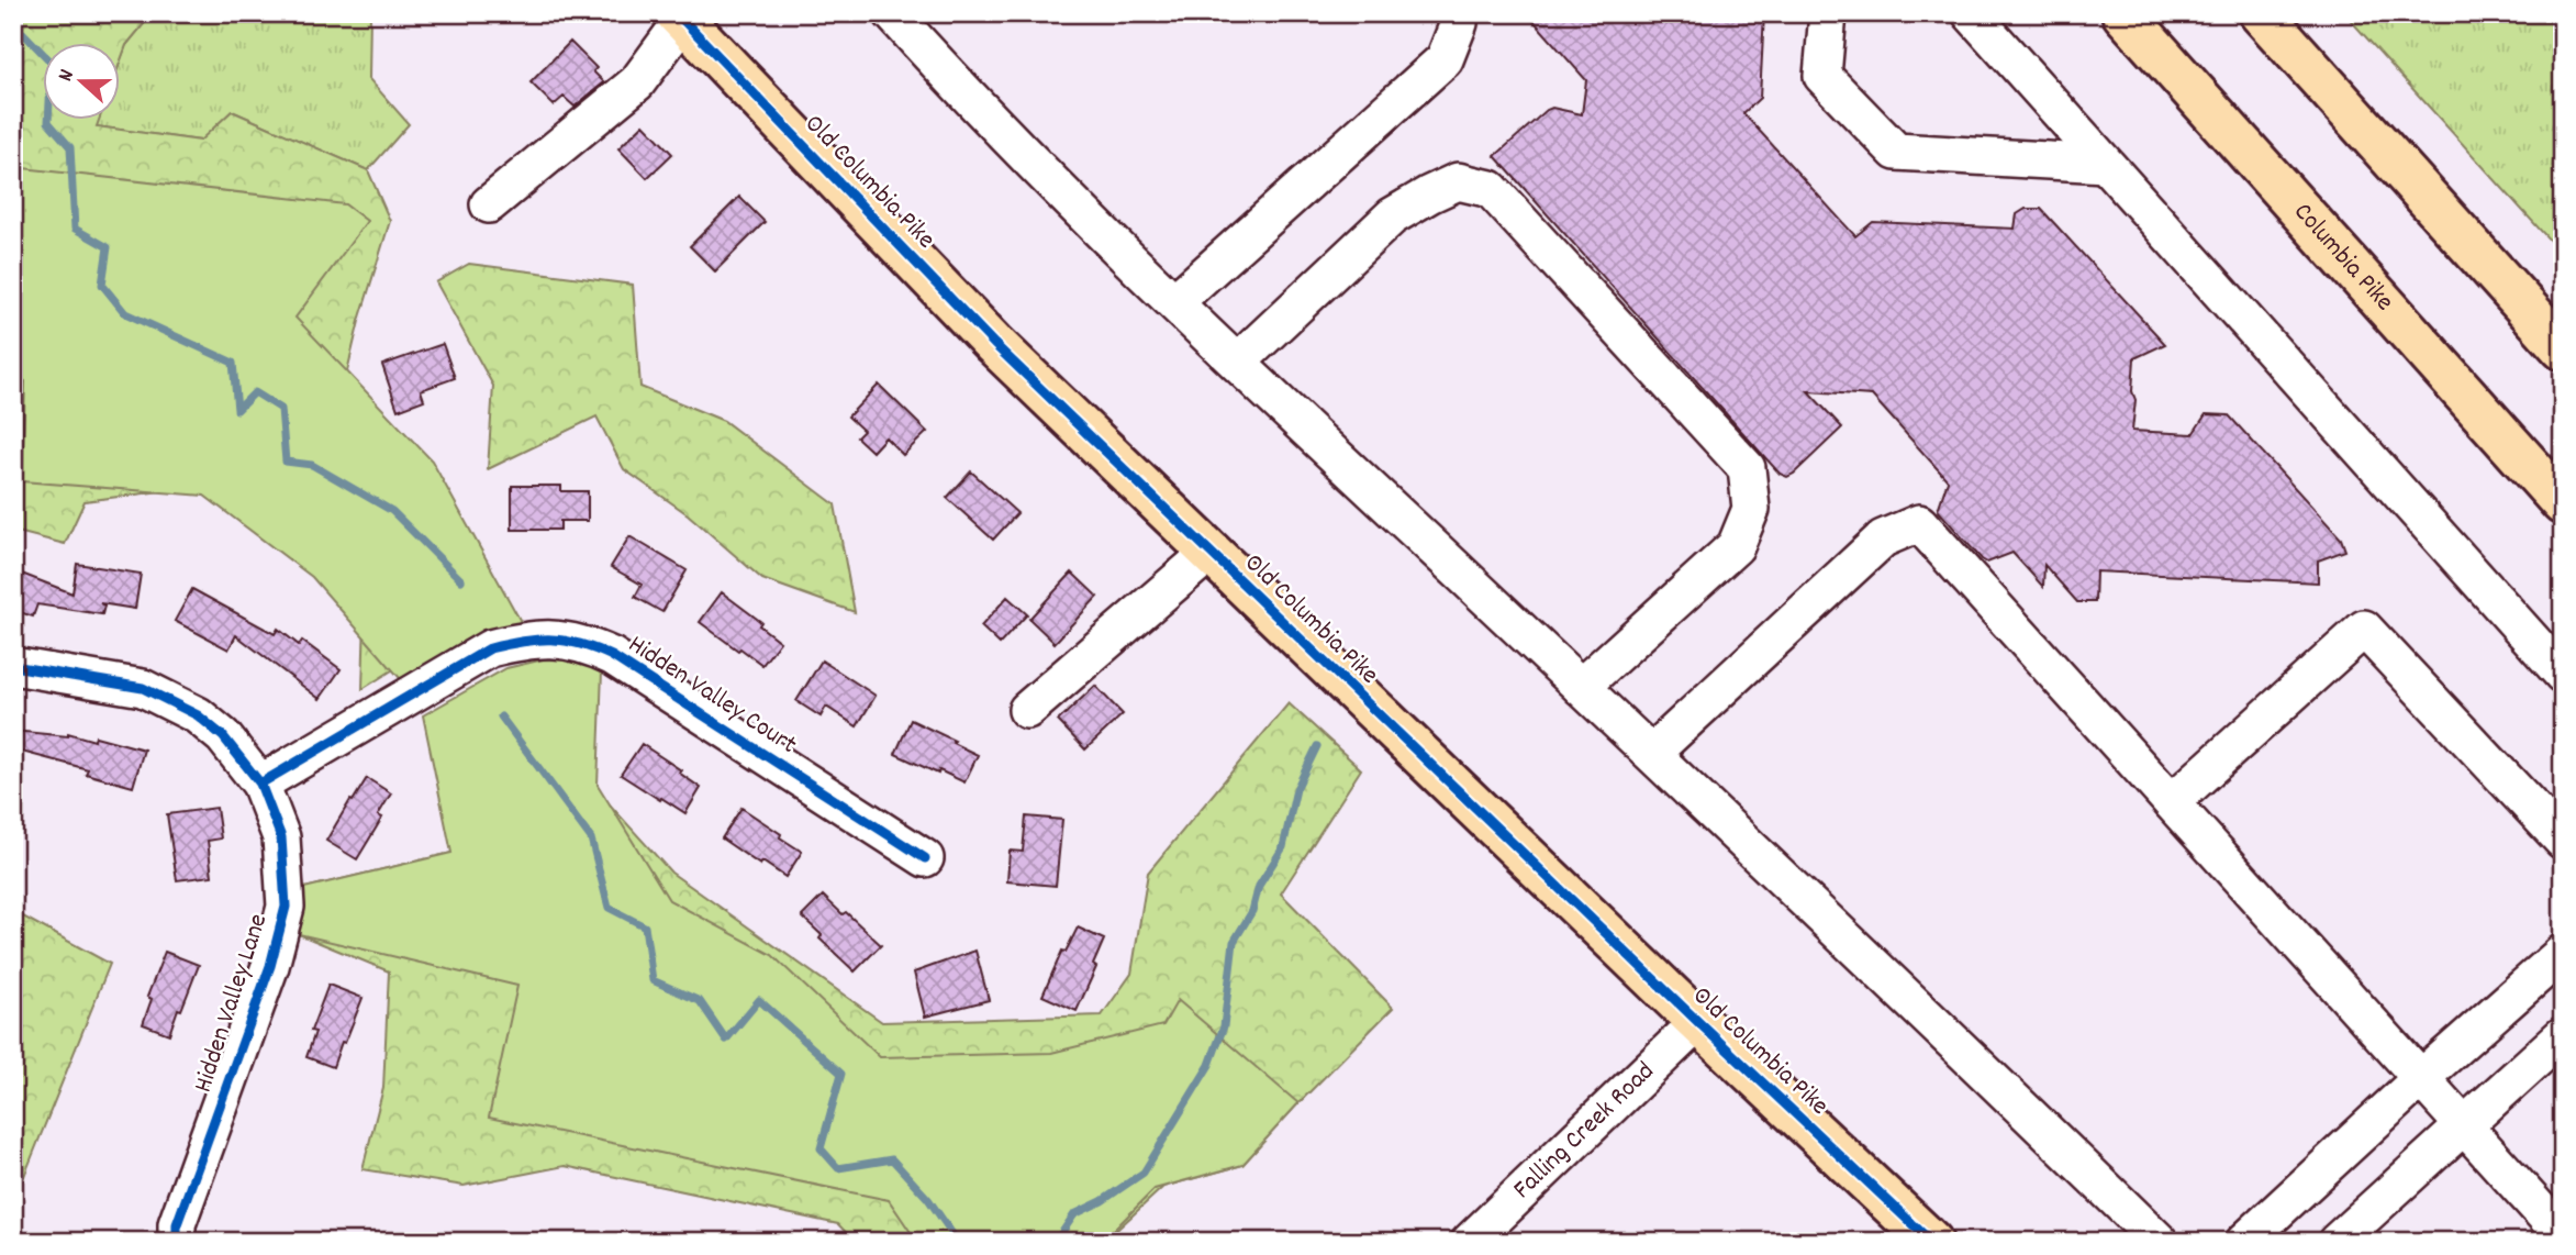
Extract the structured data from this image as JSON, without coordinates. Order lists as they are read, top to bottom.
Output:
{
  "streets": {
    "main road": ["Old Columbia Pike", "Columbia Pike"],
    "street": ["Hidden Valley Court", "Hidden Valley Lane", "Falling Creek Road"]
  },
  "crossings": [
    ["Old Columbia Pike", "Falling Creek Road"],
    ["Hidden Valley Court", "Hidden Valley Lane"]
  ],
  "north": "left"
}
